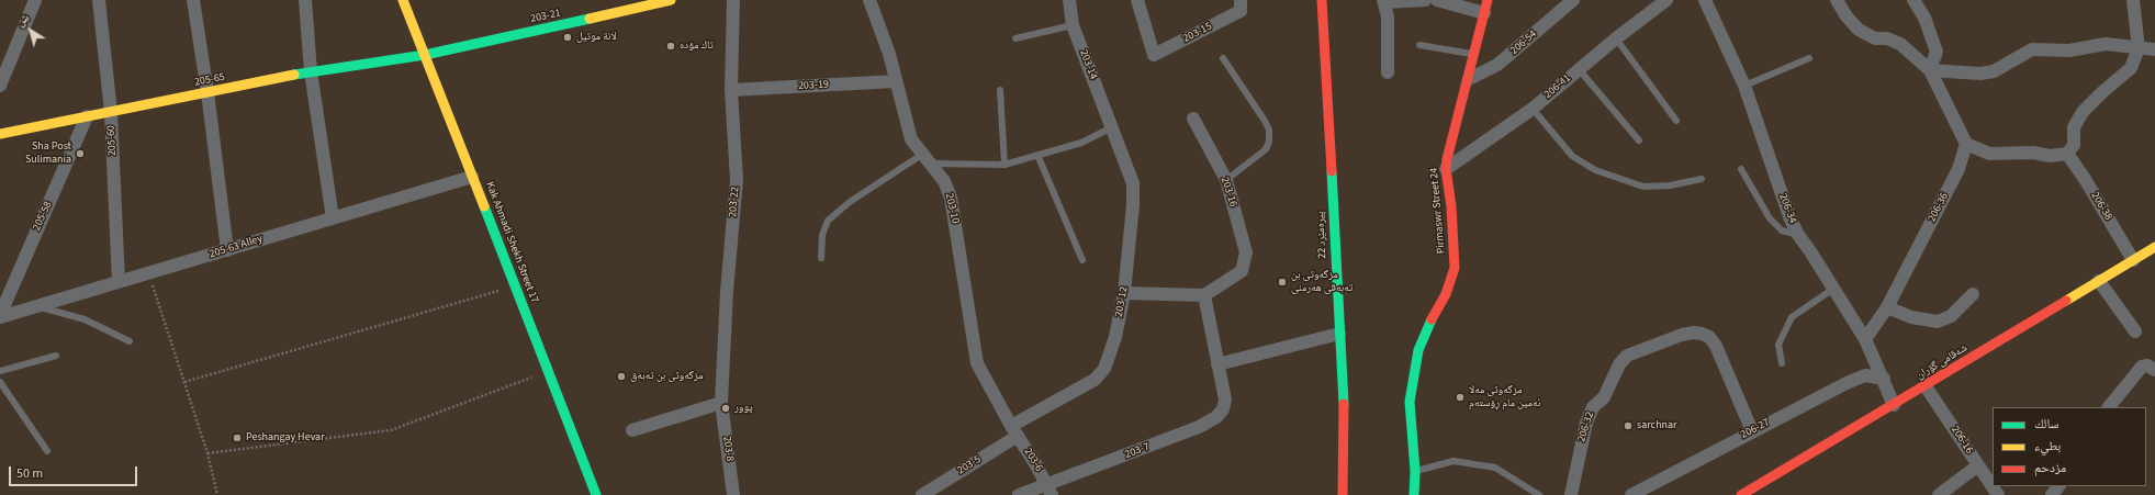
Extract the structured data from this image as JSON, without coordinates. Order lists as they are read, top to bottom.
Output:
{
  "streets": {
    "main road": [
      "203-21",
      "205-65",
      "Pirmaswr Street 24",
      "22 پیرەمێرد",
      "Kak Ahmadi Shekh Street 17",
      "شەقامی گۆران"
    ],
    "street": [
      "203-15",
      "206-54",
      "203-14",
      "203-19",
      "206-41",
      "205-60",
      "203-16",
      "203-22",
      "206-38",
      "206-36",
      "203-10",
      "206-34",
      "205-58",
      "205-63 Alley",
      "203-12",
      "206-32",
      "206-27",
      "206-16",
      "203-8",
      "203-7",
      "203-6",
      "203-5"
    ]
  },
  "crossings": [
    ["203-21", "205-65"],
    ["203-21", "Kak Ahmadi Shekh Street 17"],
    ["206-54", "Pirmaswr Street 24"],
    ["203-14", "203-12"],
    ["205-65", "205-60"],
    ["205-65", "205-58"],
    ["205-65", "Kak Ahmadi Shekh Street 17"],
    ["203-19", "203-22"],
    ["203-19", "203-10"],
    ["206-41", "Pirmaswr Street 24"],
    ["205-60", "205-63 Alley"],
    ["203-22", "203-8"],
    ["206-38", "شەقامی گۆران"],
    ["206-36", "206-34"],
    ["203-10", "203-12"],
    ["203-10", "203-6"],
    ["203-10", "203-5"],
    ["206-34", "شەقامی گۆران"],
    ["206-34", "206-27"],
    ["205-58", "205-63 Alley"],
    ["Kak Ahmadi Shekh Street 17", "205-63 Alley"],
    ["203-12", "203-6"],
    ["203-12", "203-5"],
    ["شەقامی گۆران", "206-16"],
    ["206-32", "206-27"],
    ["203-7", "203-6"],
    ["203-6", "203-5"]
  ],
  "places": [
    "لانة موتيل",
    "تاك مۆدە",
    "Sha Post Sulimania",
    "مزگەوتی بن تەبەقی هەرمنی",
    "مزگەوتی بن تەبەق",
    "مزگەوتی مەلا ئەمین مام ڕۆستەم",
    "پوور",
    "sarchnar",
    "Peshangay Hevar"
  ],
  "legend": ["سالك", "بطيء", "مزدحم"],
  "scale_bar": "50 m",
  "north": "top left"
}
